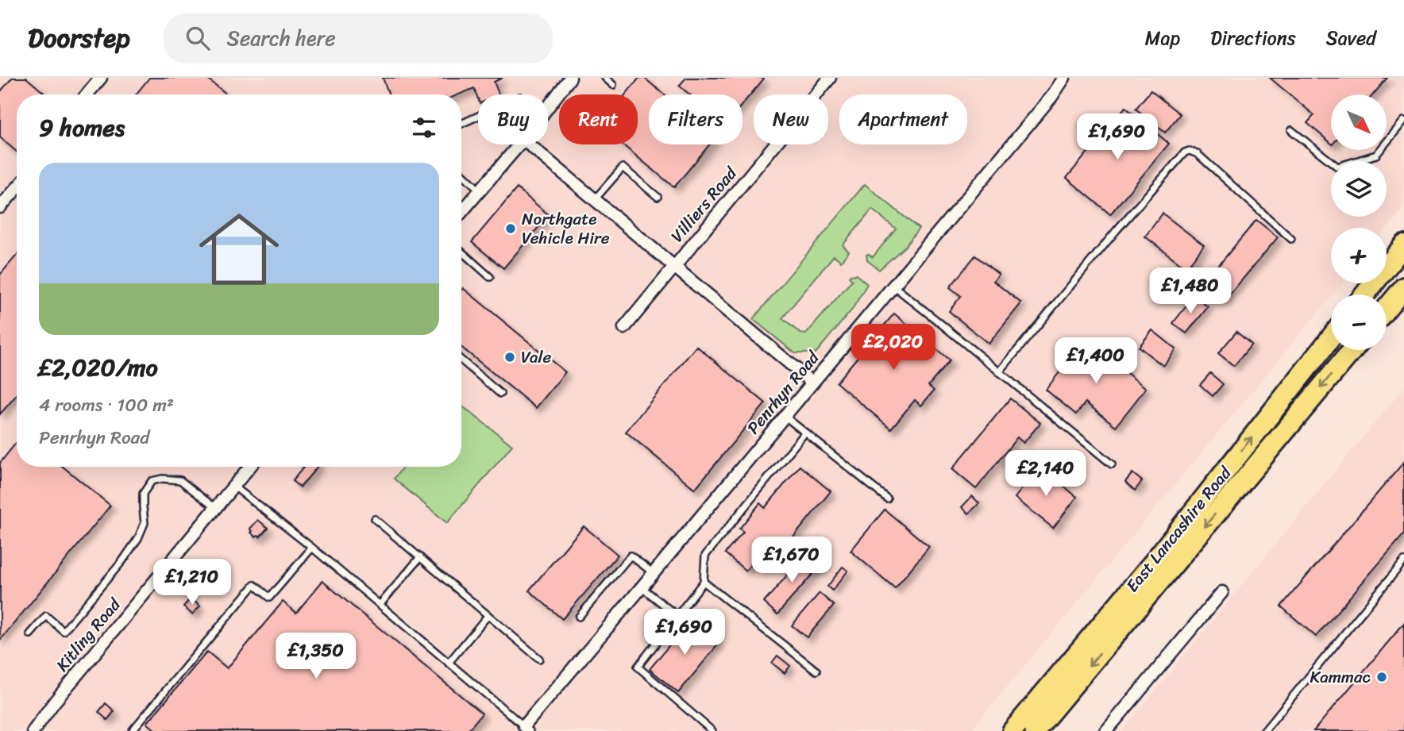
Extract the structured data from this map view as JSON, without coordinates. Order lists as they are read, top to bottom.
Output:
{
  "streets": {
    "highway": ["East Lancashire Road"],
    "street": ["Villiers Road", "Penrhyn Road", "Kitling Road"]
  },
  "places": ["Northgate Vehicle Hire", "Vale", "Kammac"],
  "north": "bottom right",
  "page": {
    "header": "Doorstep",
    "search": "Search here",
    "nav": ["Map", "Directions", "Saved"],
    "map_buttons": ["+", "−"],
    "chip": [
      "Buy",
      "Rent",
      "Filters",
      "New",
      "Apartment"
    ],
    "heading": "9 homes",
    "price": [
      "£1,690",
      "£1,480",
      "£2,020",
      "£1,400",
      "£2,140",
      "£1,670",
      "£1,210",
      "£1,690",
      "£1,350"
    ],
    "list": [
      {
        "name": "£2,020/mo",
        "note": "4 rooms · 100 m² · Penrhyn Road"
      }
    ]
  }
}
